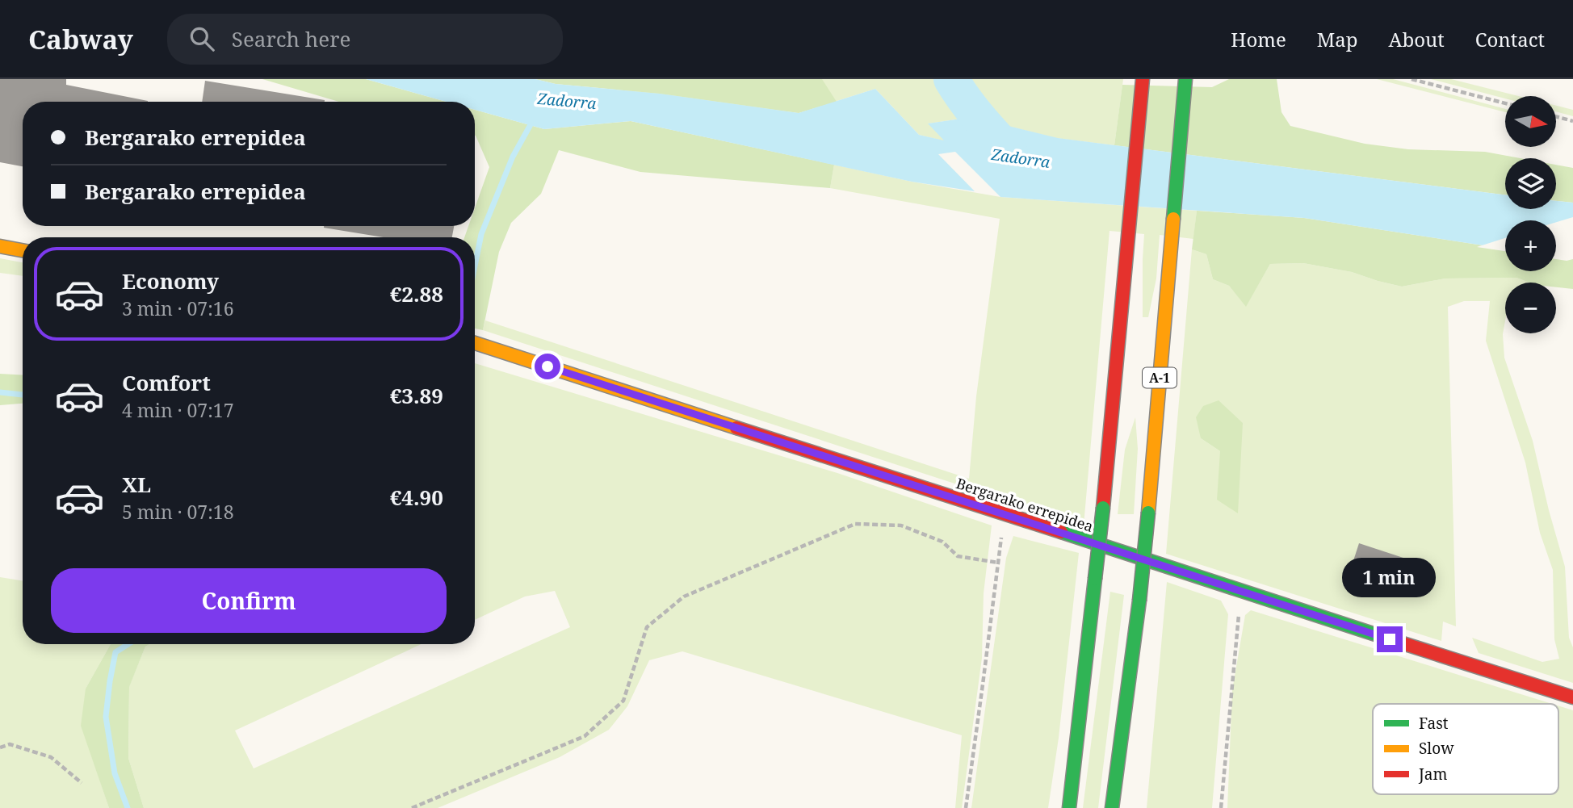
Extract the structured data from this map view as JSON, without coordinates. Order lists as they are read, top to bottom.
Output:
{
  "streets": {
    "main road": ["A-1", "Bergarako errepidea"]
  },
  "water": ["Zadorra"],
  "legend": ["Fast", "Slow", "Jam"],
  "north": "right",
  "page": {
    "header": "Cabway",
    "search": "Search here",
    "nav": [
      "Home",
      "Map",
      "About",
      "Contact"
    ],
    "map_buttons": ["+", "−"],
    "banner": ["Bergarako errepidea", "Bergarako errepidea"],
    "list": [
      {
        "name": "Economy",
        "note": "3 min · 07:16",
        "value": "€2.88"
      },
      {
        "name": "Comfort",
        "note": "4 min · 07:17",
        "value": "€3.89"
      },
      {
        "name": "XL",
        "note": "5 min · 07:18",
        "value": "€4.90"
      }
    ],
    "buttons": "Confirm",
    "bubble": "1 min"
  }
}
